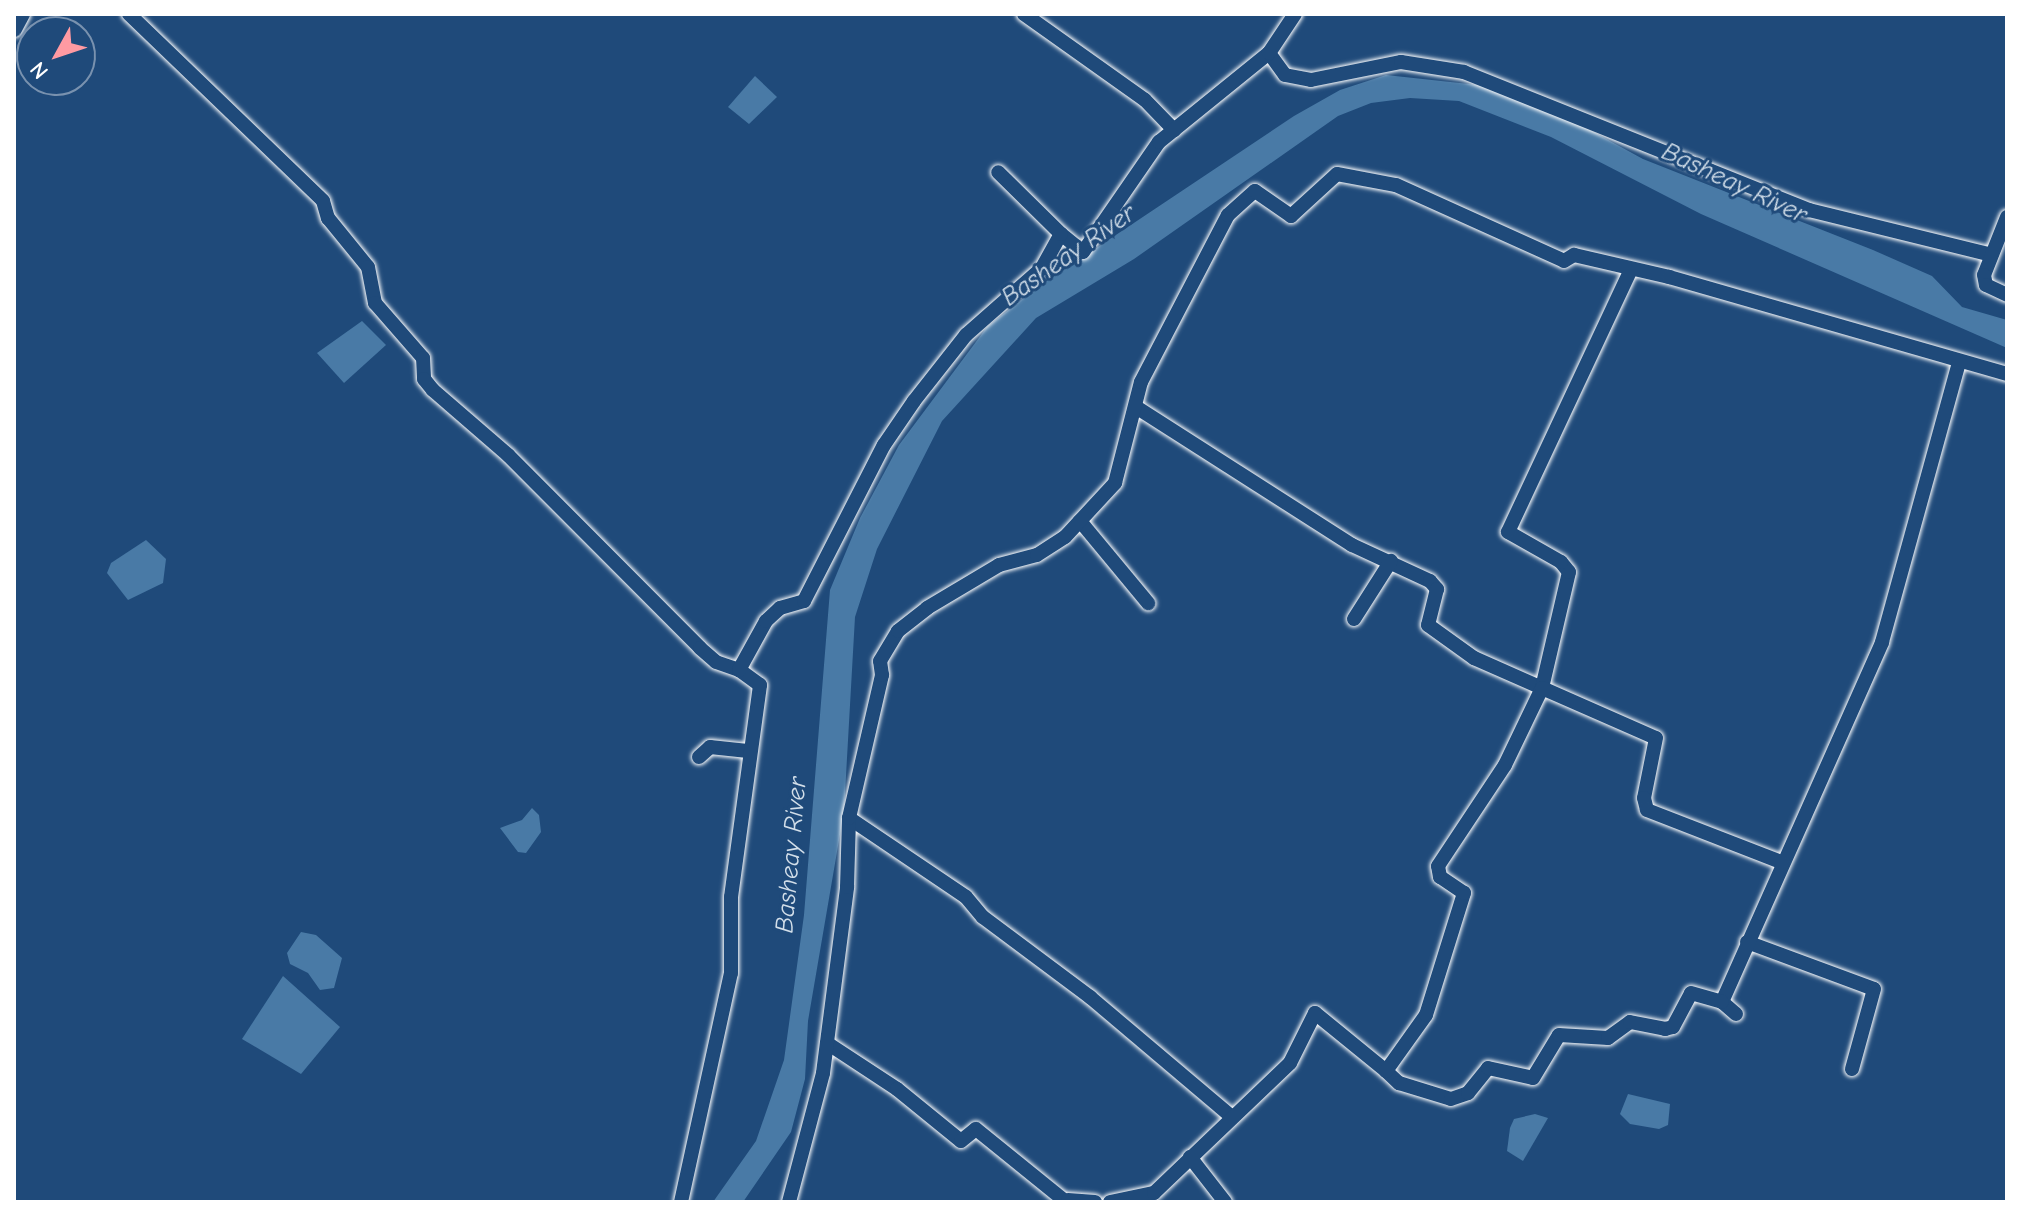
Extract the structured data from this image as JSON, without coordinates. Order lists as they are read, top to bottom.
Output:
{
  "water": ["Basheay River"],
  "north": "bottom left"
}
